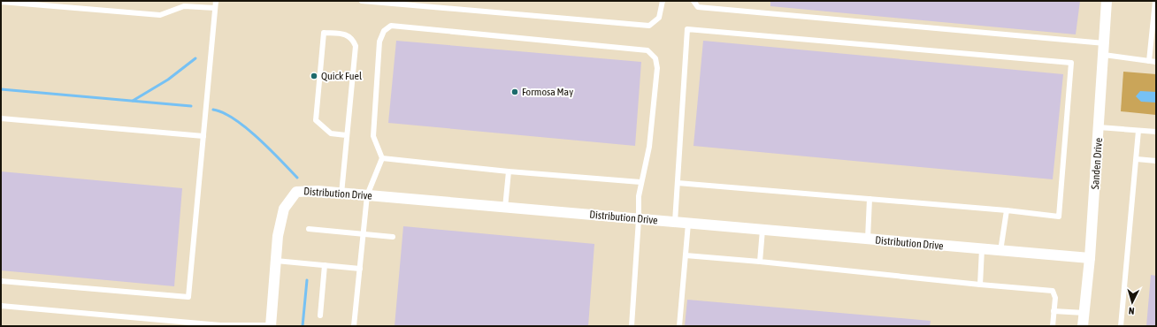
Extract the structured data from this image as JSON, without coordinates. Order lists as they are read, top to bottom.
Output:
{
  "streets": {
    "street": ["Sanden Drive", "Distribution Drive"]
  },
  "crossings": [
    ["Sanden Drive", "Distribution Drive"]
  ],
  "places": ["Quick Fuel", "Formosa May"],
  "north": "bottom"
}
